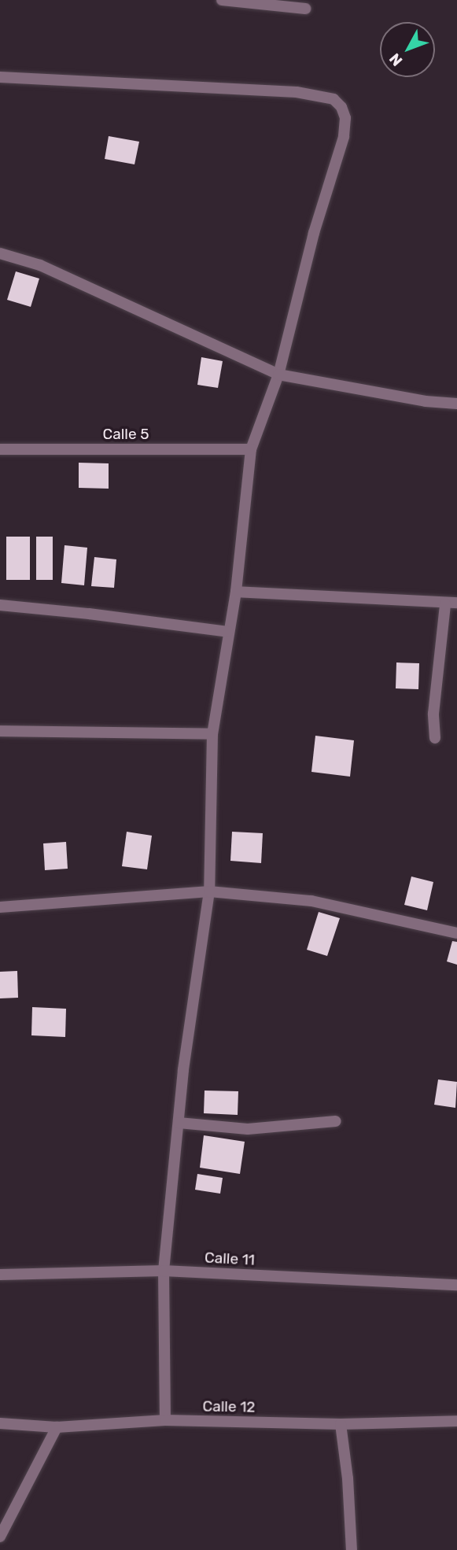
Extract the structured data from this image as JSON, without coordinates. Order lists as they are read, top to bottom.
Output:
{
  "streets": {
    "street": ["Calle 5", "Calle 11", "Calle 12"]
  },
  "north": "bottom left"
}
